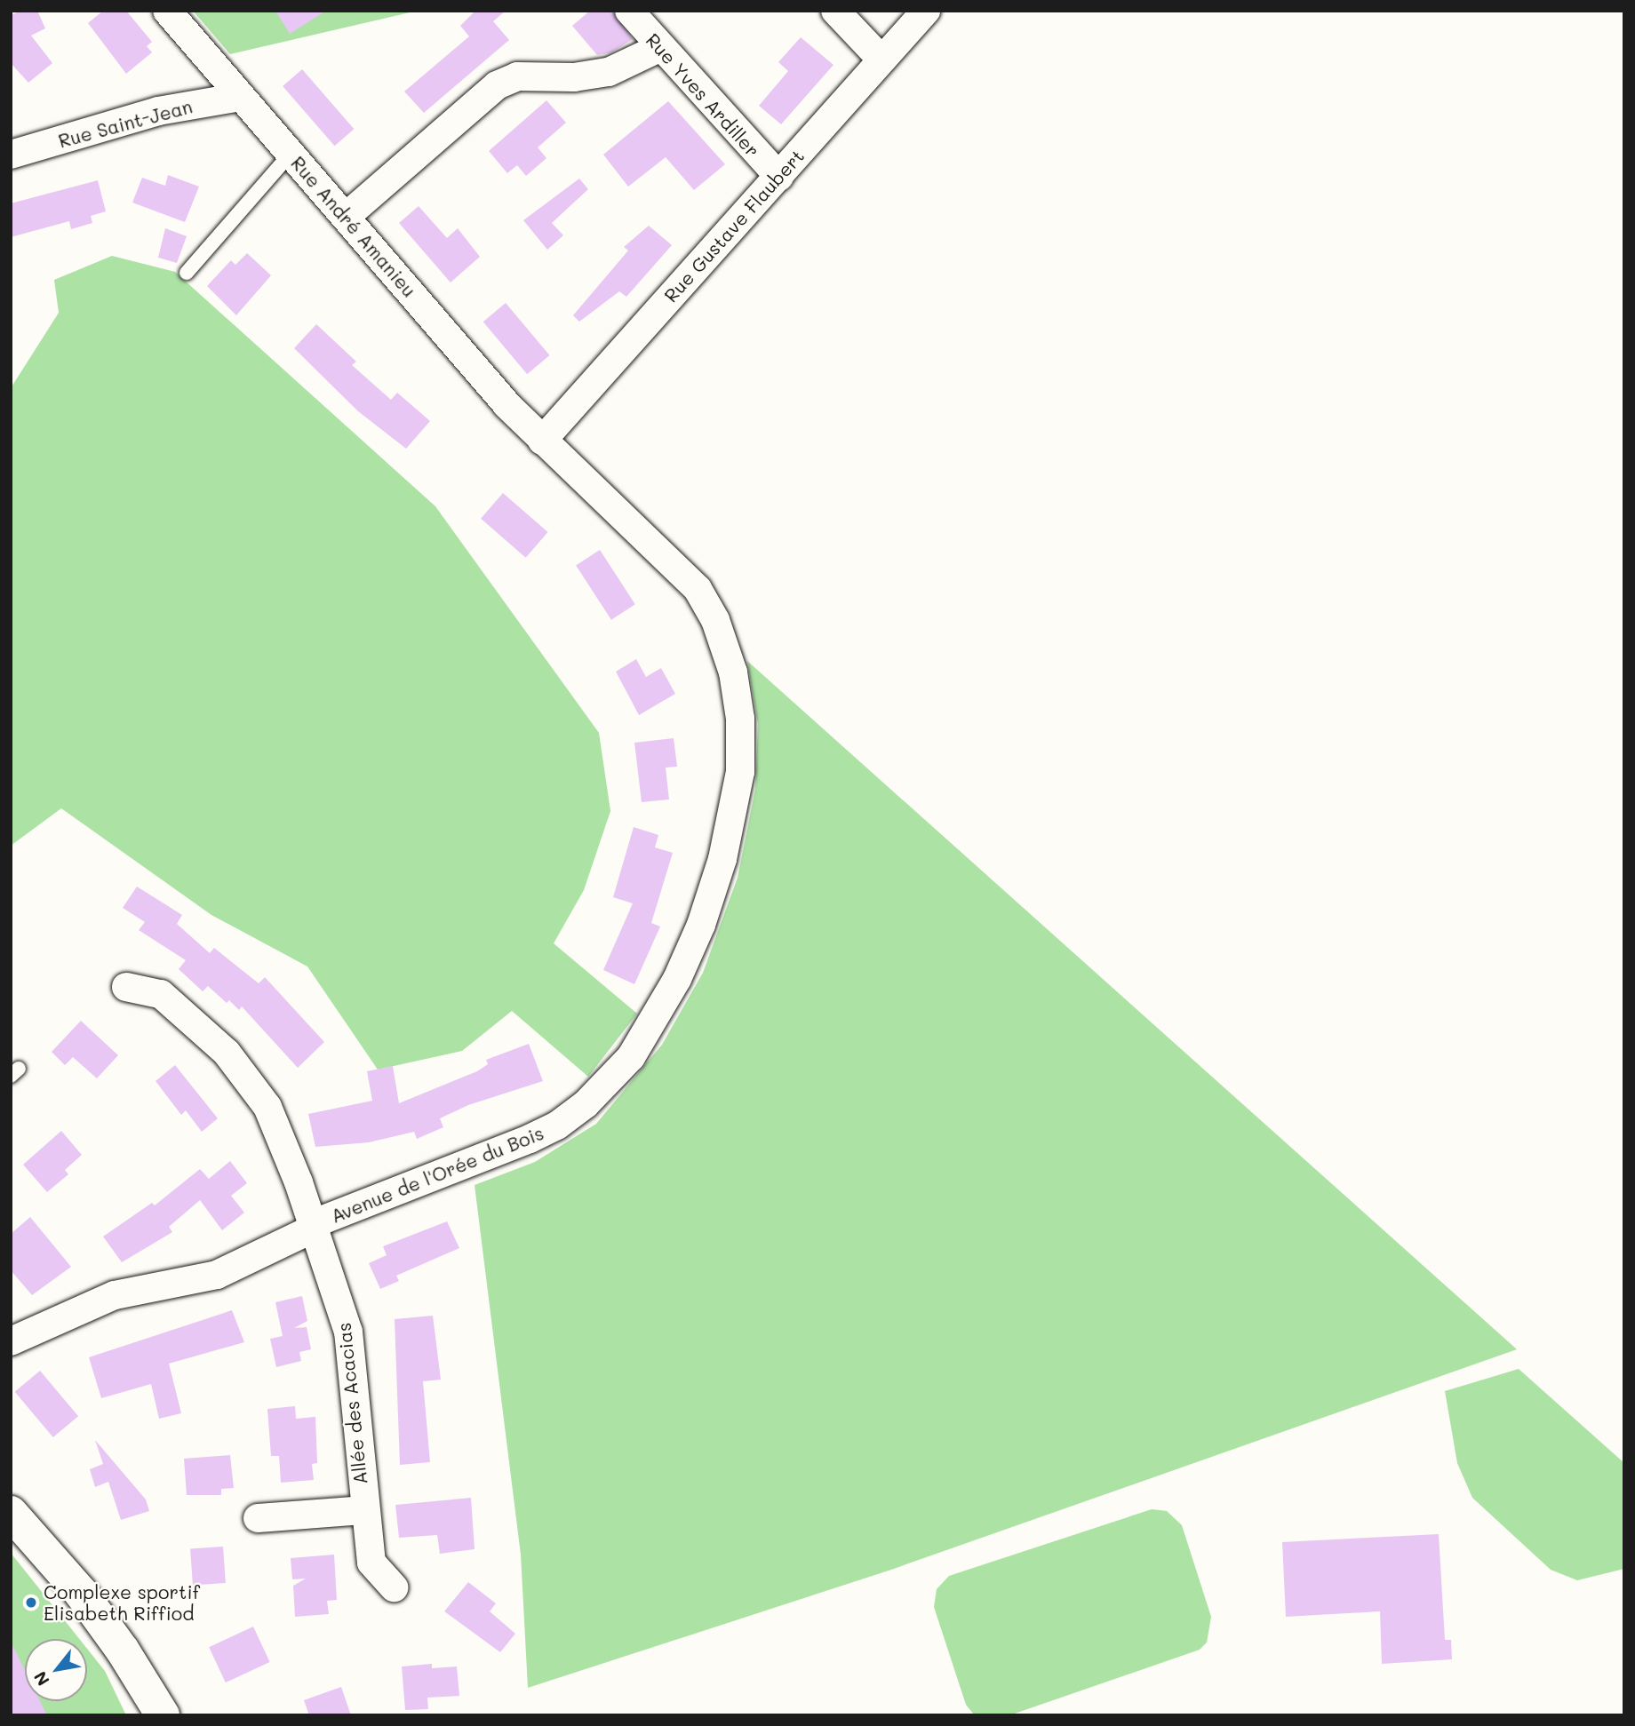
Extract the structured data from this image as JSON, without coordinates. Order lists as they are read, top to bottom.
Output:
{
  "streets": {
    "street": [
      "Rue Yves Ardiller",
      "Rue Saint-Jean",
      "Rue Gustave Flaubert",
      "Rue André Amanieu",
      "Avenue de l'Orée du Bois",
      "Allée des Acacias"
    ]
  },
  "crossings": [
    ["Rue Yves Ardiller", "Rue Gustave Flaubert"],
    ["Rue Saint-Jean", "Rue André Amanieu"],
    ["Rue Gustave Flaubert", "Rue André Amanieu"],
    ["Rue Gustave Flaubert", "Avenue de l'Orée du Bois"],
    ["Rue André Amanieu", "Avenue de l'Orée du Bois"],
    ["Avenue de l'Orée du Bois", "Allée des Acacias"]
  ],
  "places": ["Complexe sportif Elisabeth Riffiod"],
  "north": "bottom left"
}
